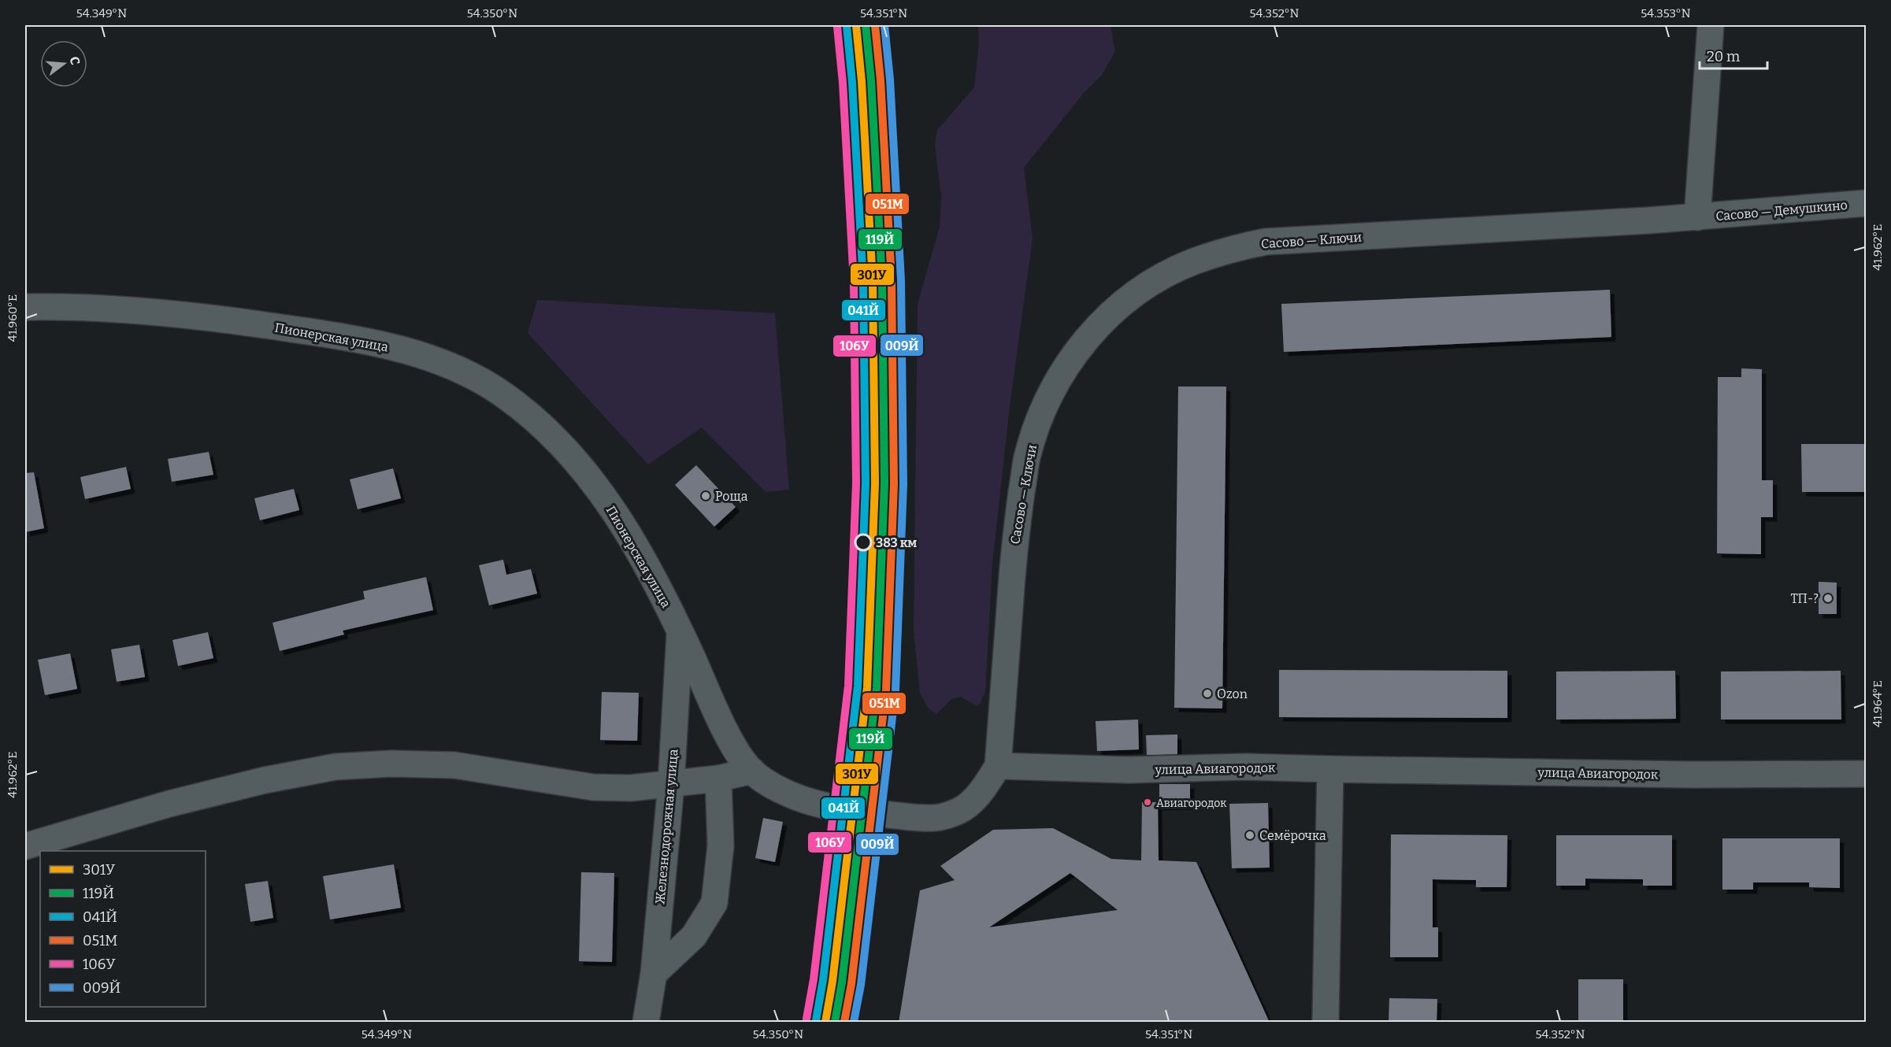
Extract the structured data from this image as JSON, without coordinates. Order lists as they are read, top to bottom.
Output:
{
  "streets": {
    "street": [
      "Сасово — Демушкино",
      "Сасово — Ключи",
      "Пионерская улица",
      "улица Авиагородок",
      "Железнодорожная улица"
    ]
  },
  "crossings": [
    ["Сасово — Демушкино", "Сасово — Ключи"],
    ["Сасово — Ключи", "Пионерская улица"],
    ["Сасово — Ключи", "улица Авиагородок"],
    ["Пионерская улица", "улица Авиагородок"],
    ["Пионерская улица", "Железнодорожная улица"]
  ],
  "places": [
    "Роща",
    "383 км",
    "ТП-?",
    "Ozon",
    "Авиагородок",
    "Семёрочка"
  ],
  "lines": [
    "transit line 301У",
    "transit line 119Й",
    "transit line 051М",
    "transit line 009Й",
    "transit line 041Й",
    "transit line 106У"
  ],
  "legend": [
    "301У",
    "119Й",
    "041Й",
    "051М",
    "106У",
    "009Й"
  ],
  "scale_bar": "20 m",
  "north": "right",
  "coordinates": [
    "54.349°N",
    "54.350°N",
    "54.351°N",
    "54.352°N",
    "54.353°N",
    "41.962°E",
    "41.960°E",
    "41.964°E"
  ]
}
